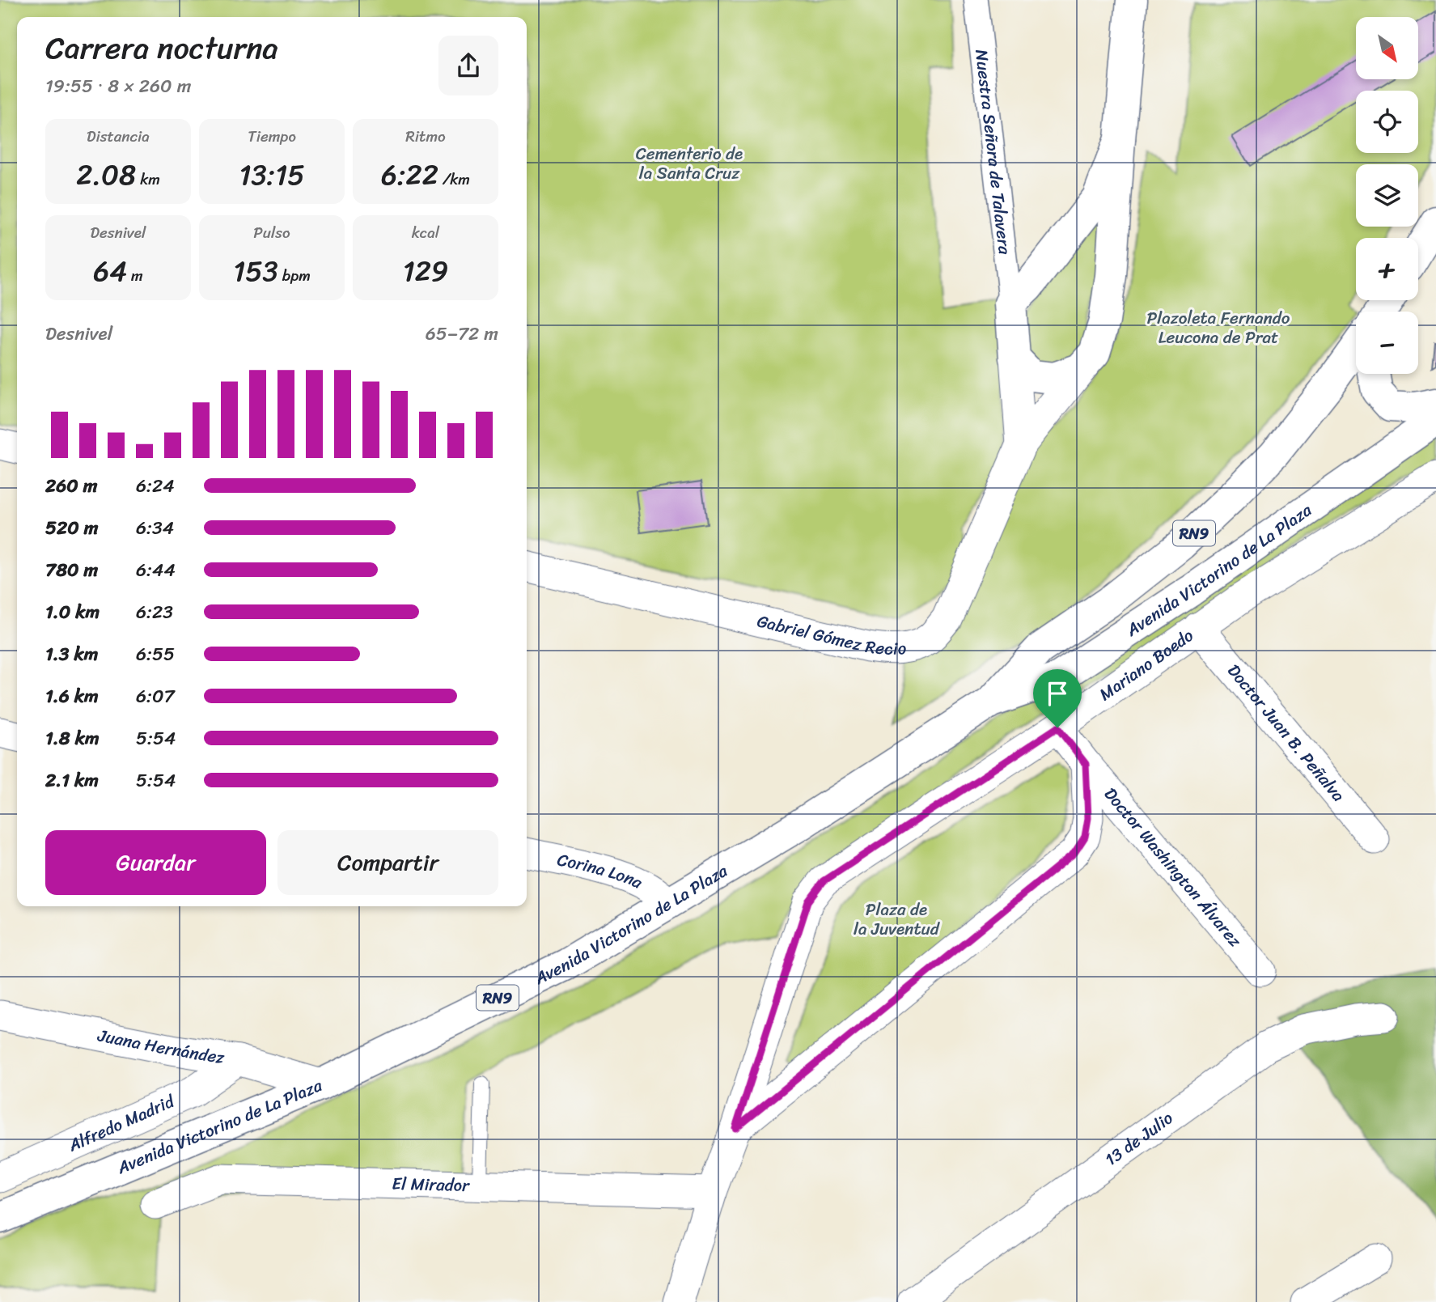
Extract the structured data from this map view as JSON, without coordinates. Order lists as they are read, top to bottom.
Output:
{
  "streets": {
    "main road": ["Nuestra Señora de Talavera", "RN9", "Avenida Victorino de La Plaza"],
    "street": [
      "Gabriel Gómez Recio",
      "Mariano Boedo",
      "Doctor Juan B. Peñalva",
      "Doctor Washington Álvarez",
      "Corina Lona",
      "Juana Hernández",
      "Alfredo Madrid",
      "13 de Julio",
      "El Mirador"
    ]
  },
  "crossings": [
    ["Nuestra Señora de Talavera", "Gabriel Gómez Recio"],
    ["Avenida Victorino de La Plaza", "Corina Lona"],
    ["Avenida Victorino de La Plaza", "Juana Hernández"],
    ["Mariano Boedo", "Doctor Juan B. Peñalva"],
    ["Juana Hernández", "Alfredo Madrid"]
  ],
  "parks": ["Cementerio de la Santa Cruz", "Plazoleta Fernando Leucona de Prat", "Plaza de la Juventud"],
  "north": "bottom right",
  "page": {
    "map_buttons": ["+", "−"],
    "heading": ["Carrera nocturna", "19:55 · 8 × 260 m"],
    "stats": [
      ["Distancia", "2.08 km"],
      ["Tiempo", "13:15"],
      ["Ritmo", "6:22 /km"],
      ["Desnivel", "64 m"],
      ["Pulso", "153 bpm"],
      ["kcal", "129"]
    ],
    "chart": ["Desnivel", "65–72 m"],
    "list": [
      {
        "name": "260 m",
        "note": "6:24"
      },
      {
        "name": "520 m",
        "note": "6:34"
      },
      {
        "name": "780 m",
        "note": "6:44"
      },
      {
        "name": "1.0 km",
        "note": "6:23"
      },
      {
        "name": "1.3 km",
        "note": "6:55"
      },
      {
        "name": "1.6 km",
        "note": "6:07"
      },
      {
        "name": "1.8 km",
        "note": "5:54"
      },
      {
        "name": "2.1 km",
        "note": "5:54"
      }
    ],
    "buttons": ["Guardar", "Compartir"]
  }
}
